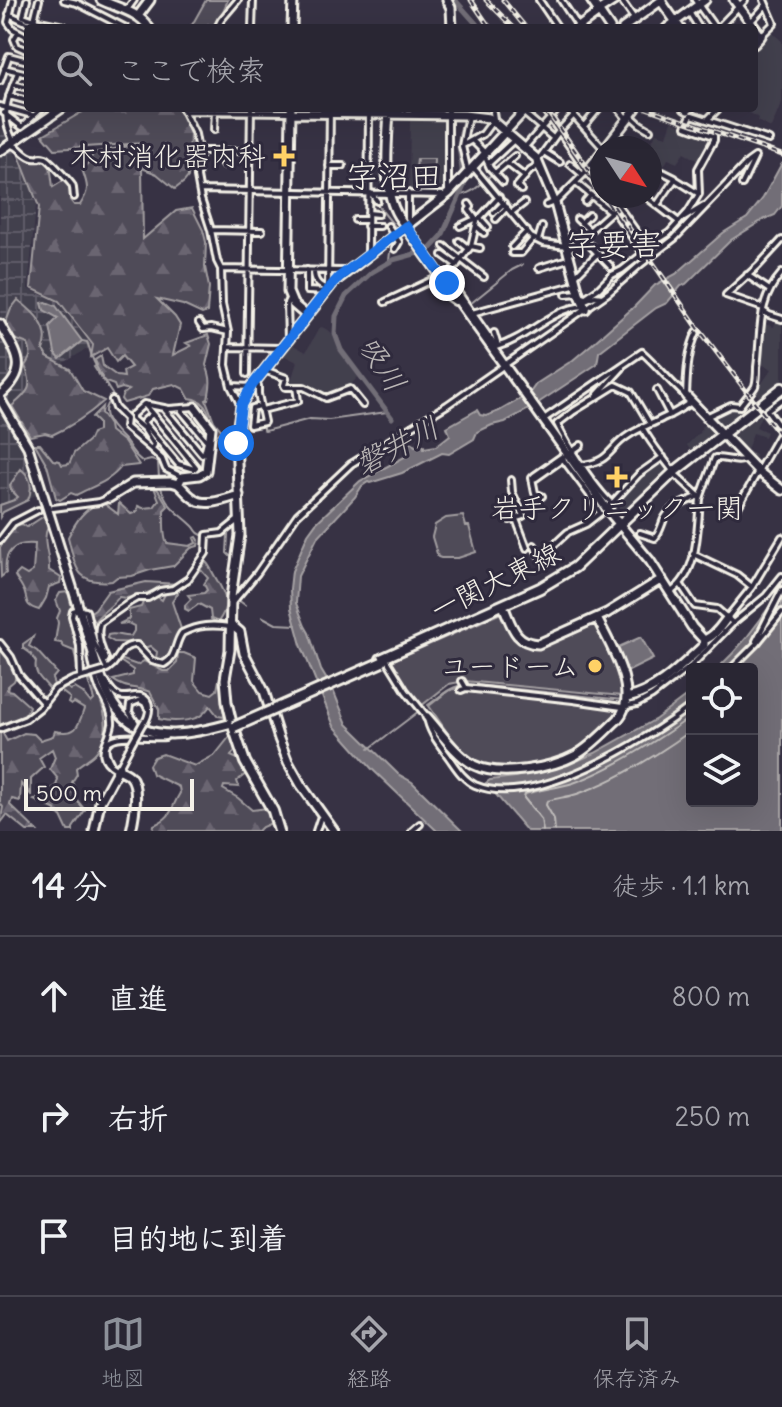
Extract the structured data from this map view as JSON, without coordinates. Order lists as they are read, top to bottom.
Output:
{
  "streets": {
    "main road": ["一関大東線"]
  },
  "districts": ["字沼田", "字要害"],
  "water": ["吸川", "磐井川"],
  "places": {
    "health": ["木村消化器内科", "岩手クリニック一関"],
    "other": ["ユードーム"]
  },
  "scale_bar": "500 m",
  "north": "bottom right",
  "page": {
    "search": "ここで検索",
    "scale": "500 m",
    "heading": ["14 分", "徒歩 · 1.1 km"],
    "list": [
      ["直進", "800 m"],
      ["右折", "250 m"],
      "目的地に到着"
    ],
    "nav": ["地図", "経路", "保存済み"]
  }
}
